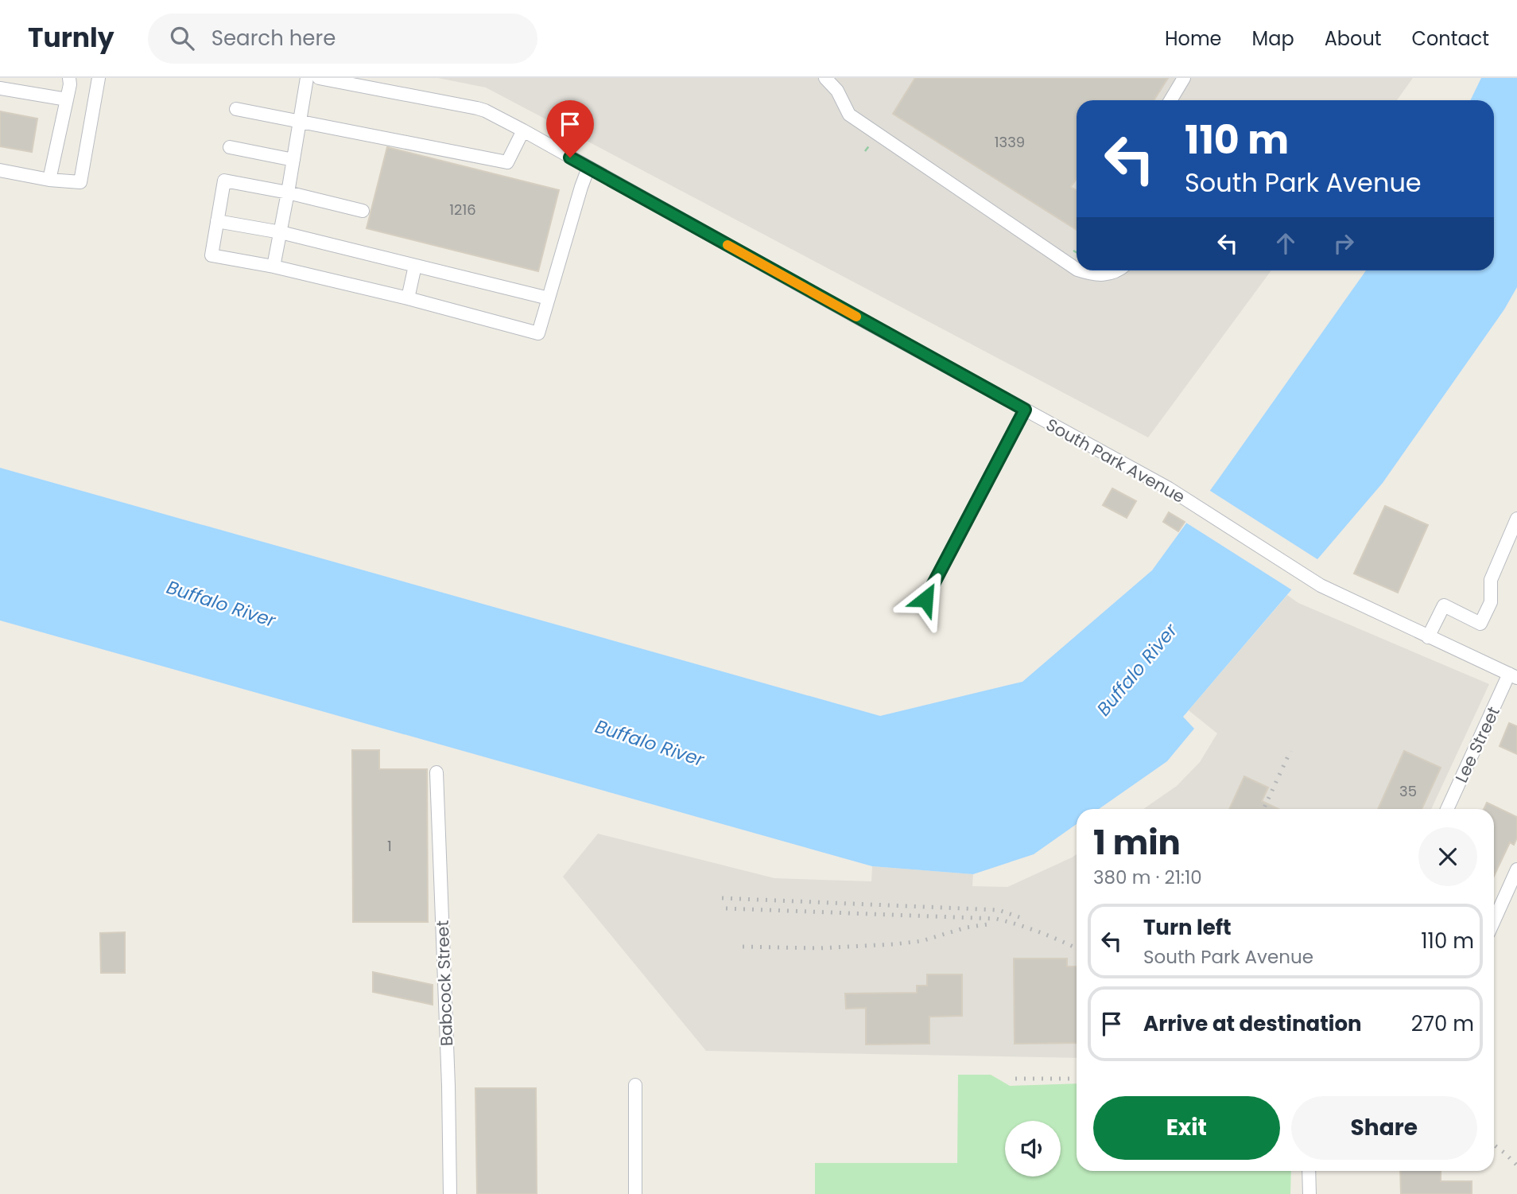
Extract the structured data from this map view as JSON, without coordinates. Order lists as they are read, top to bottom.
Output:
{
  "streets": {
    "street": ["South Park Avenue", "Lee Street", "Babcock Street"]
  },
  "crossings": [
    ["South Park Avenue", "Lee Street"]
  ],
  "water": ["Buffalo River"],
  "house_numbers": [
    "1339",
    "1216",
    "35",
    "1"
  ],
  "page": {
    "header": "Turnly",
    "search": "Search here",
    "nav": [
      "Home",
      "Map",
      "About",
      "Contact"
    ],
    "turn": ["110 m", "South Park Avenue"],
    "heading": ["1 min", "380 m · 21:10"],
    "list": [
      {
        "name": "Turn left",
        "note": "South Park Avenue",
        "value": "110 m"
      },
      {
        "name": "Arrive at destination",
        "value": "270 m"
      }
    ],
    "buttons": ["Exit", "Share"]
  }
}
